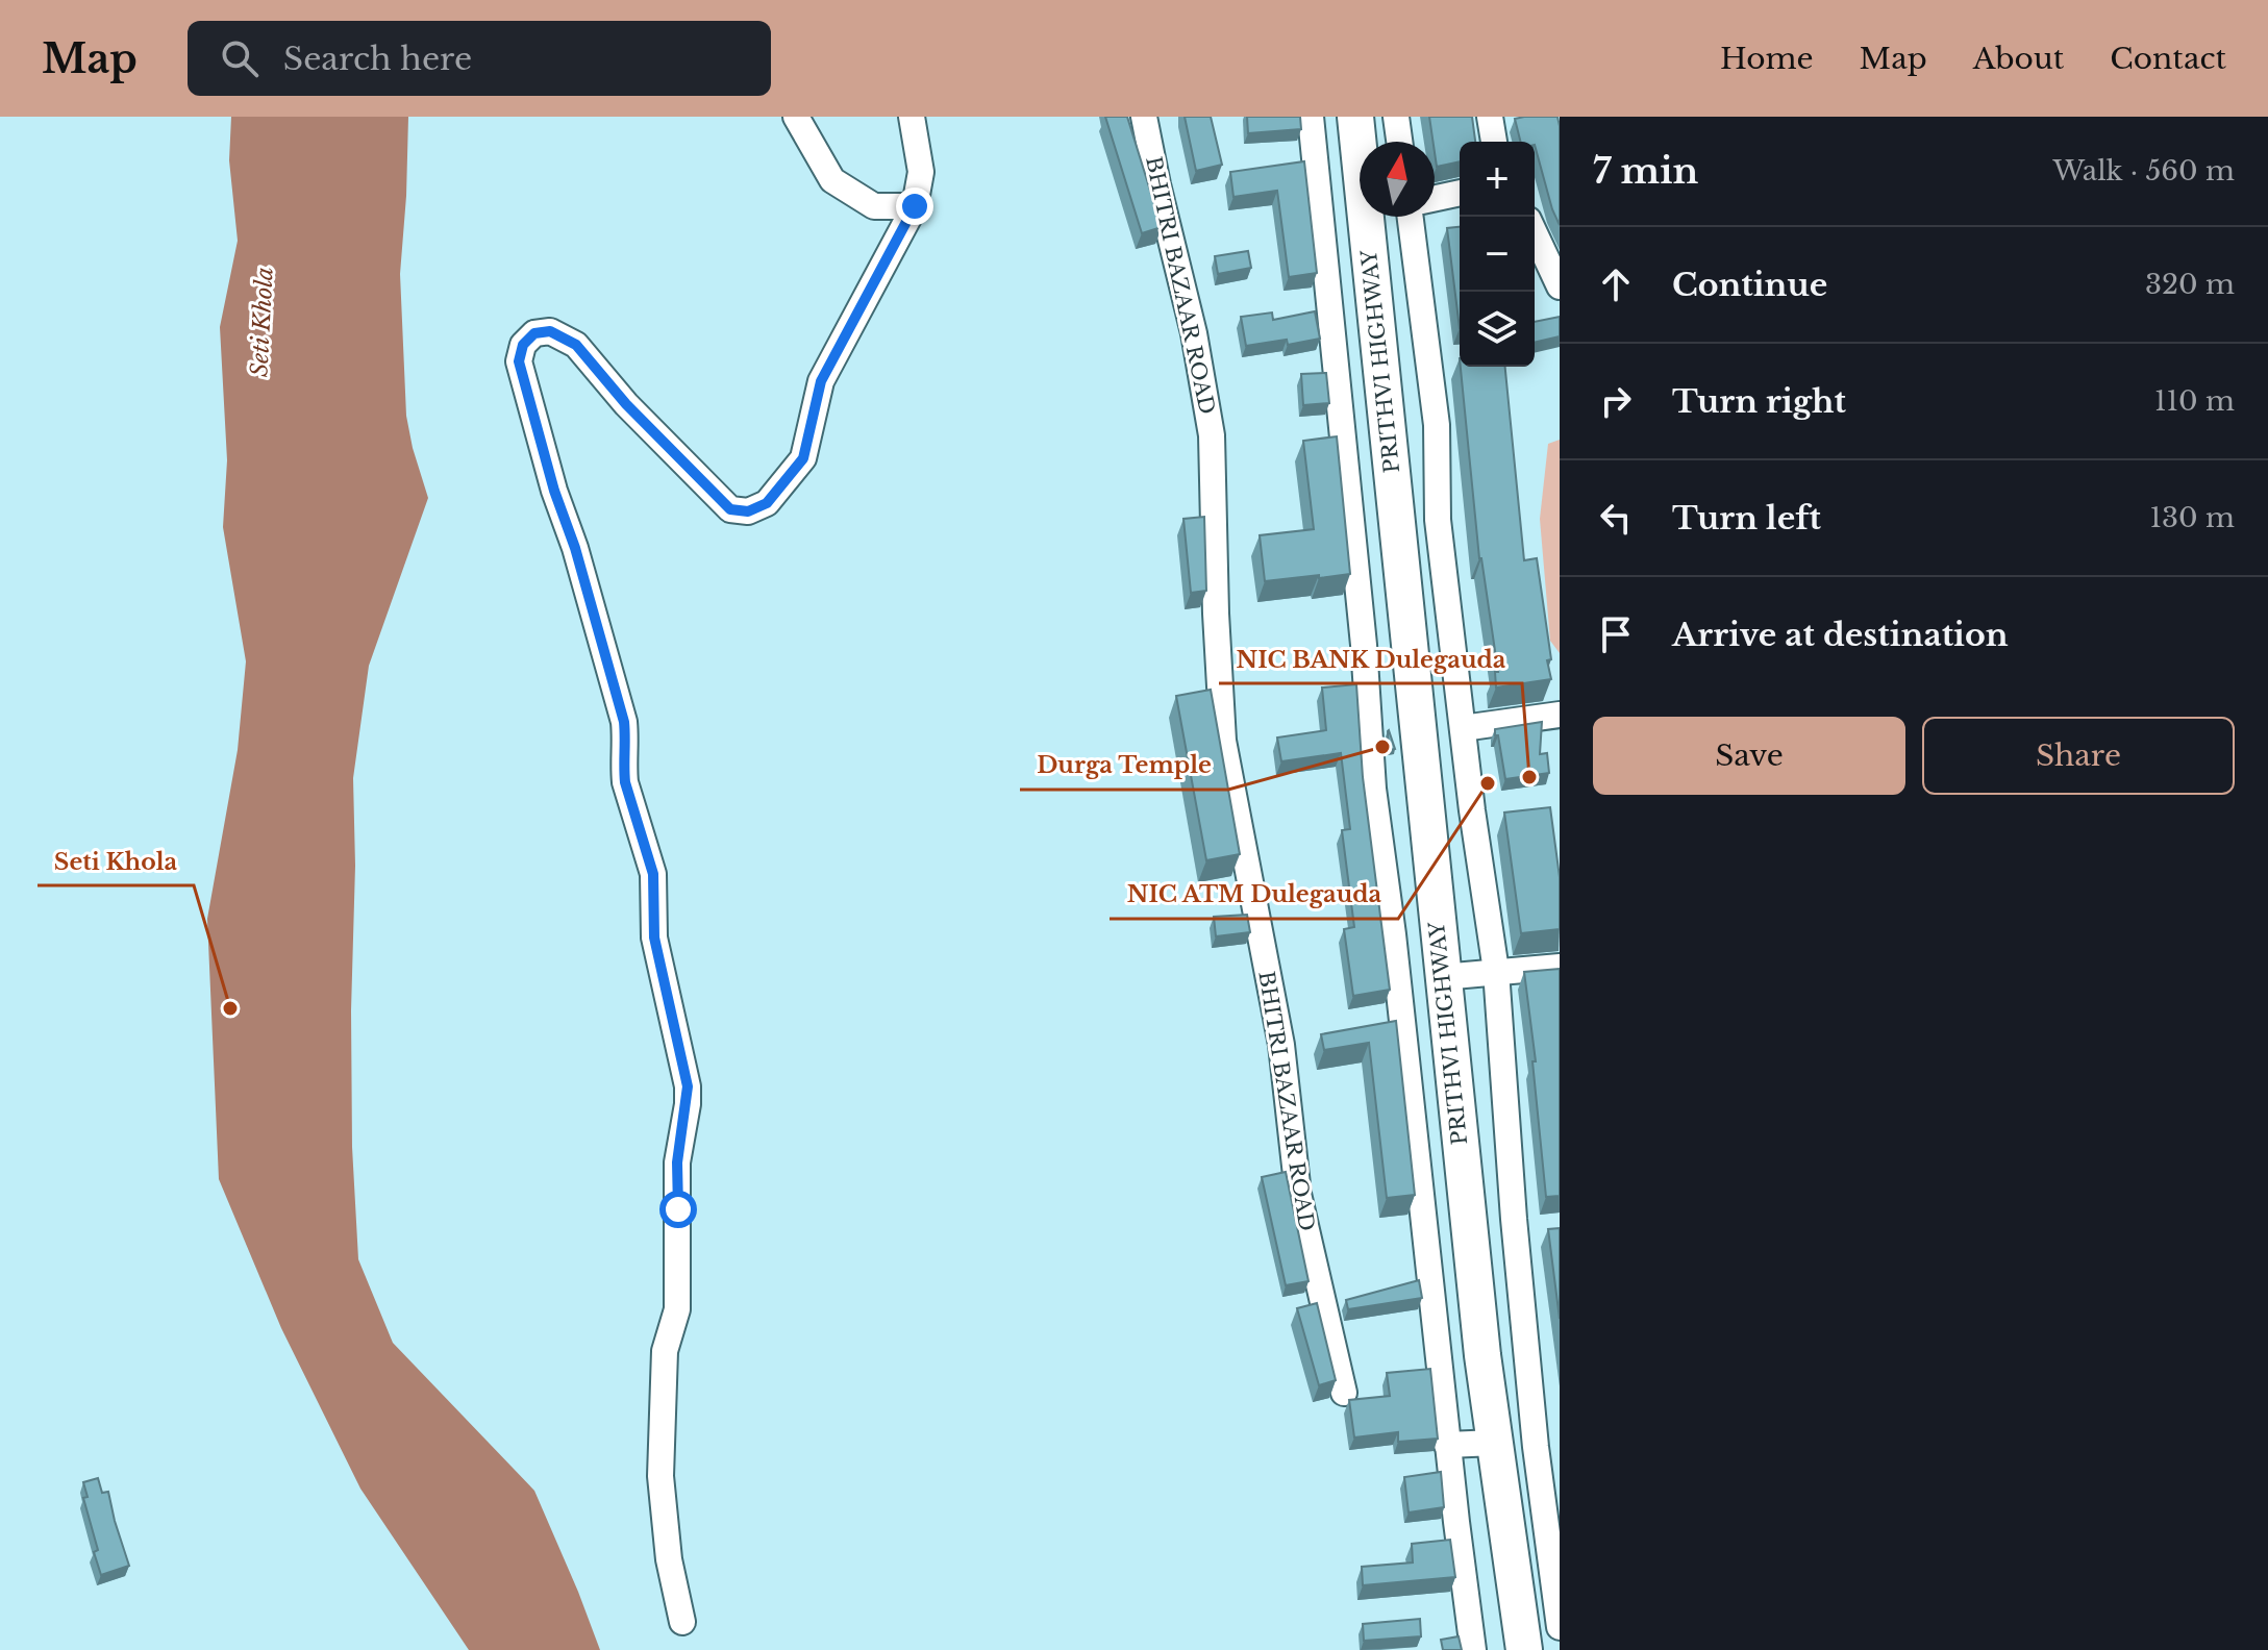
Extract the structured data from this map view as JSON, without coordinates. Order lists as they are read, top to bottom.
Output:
{
  "streets": {
    "highway": ["PRITHVI HIGHWAY"],
    "street": ["BHITRI BAZAAR ROAD"]
  },
  "water": ["Seti Khola"],
  "places": [
    "Durga Temple",
    "NIC BANK Dulegauda",
    "NIC ATM Dulegauda",
    "Seti Khola"
  ],
  "north": "top",
  "page": {
    "header": "Map",
    "search": "Search here",
    "nav": [
      "Home",
      "Map",
      "About",
      "Contact"
    ],
    "heading": ["7 min", "Walk · 560 m"],
    "map_buttons": ["+", "−"],
    "list": [
      ["Continue", "320 m"],
      ["Turn right", "110 m"],
      ["Turn left", "130 m"],
      "Arrive at destination"
    ],
    "buttons": ["Save", "Share"]
  }
}
